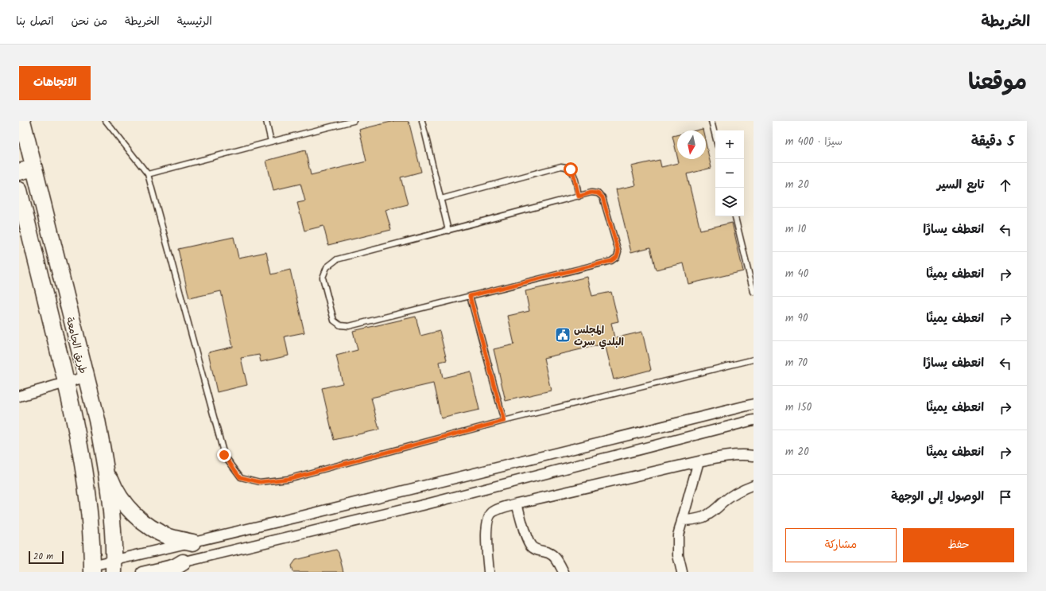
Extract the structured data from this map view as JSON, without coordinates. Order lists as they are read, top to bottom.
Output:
{
  "streets": {
    "highway": ["طريق الجامعة"]
  },
  "places": {
    "public building": ["المجلس البلدي سرت"]
  },
  "scale_bar": "20 m",
  "north": "bottom",
  "page": {
    "header": "الخريطة",
    "nav": [
      "الرئيسية",
      "الخريطة",
      "من نحن",
      "اتصل بنا"
    ],
    "title": "موقعنا",
    "buttons": [
      "الاتجاهات",
      ["حفظ", "مشاركة"]
    ],
    "heading": ["5 دقيقة", "سيرًا · 400 m"],
    "map_buttons": ["+", "−"],
    "list": [
      ["تابع السير", "20 m"],
      ["انعطف يسارًا", "10 m"],
      ["انعطف يمينًا", "40 m"],
      ["انعطف يمينًا", "90 m"],
      ["انعطف يسارًا", "70 m"],
      ["انعطف يمينًا", "150 m"],
      ["انعطف يمينًا", "20 m"],
      "الوصول إلى الوجهة"
    ],
    "scale": "20 m"
  }
}
